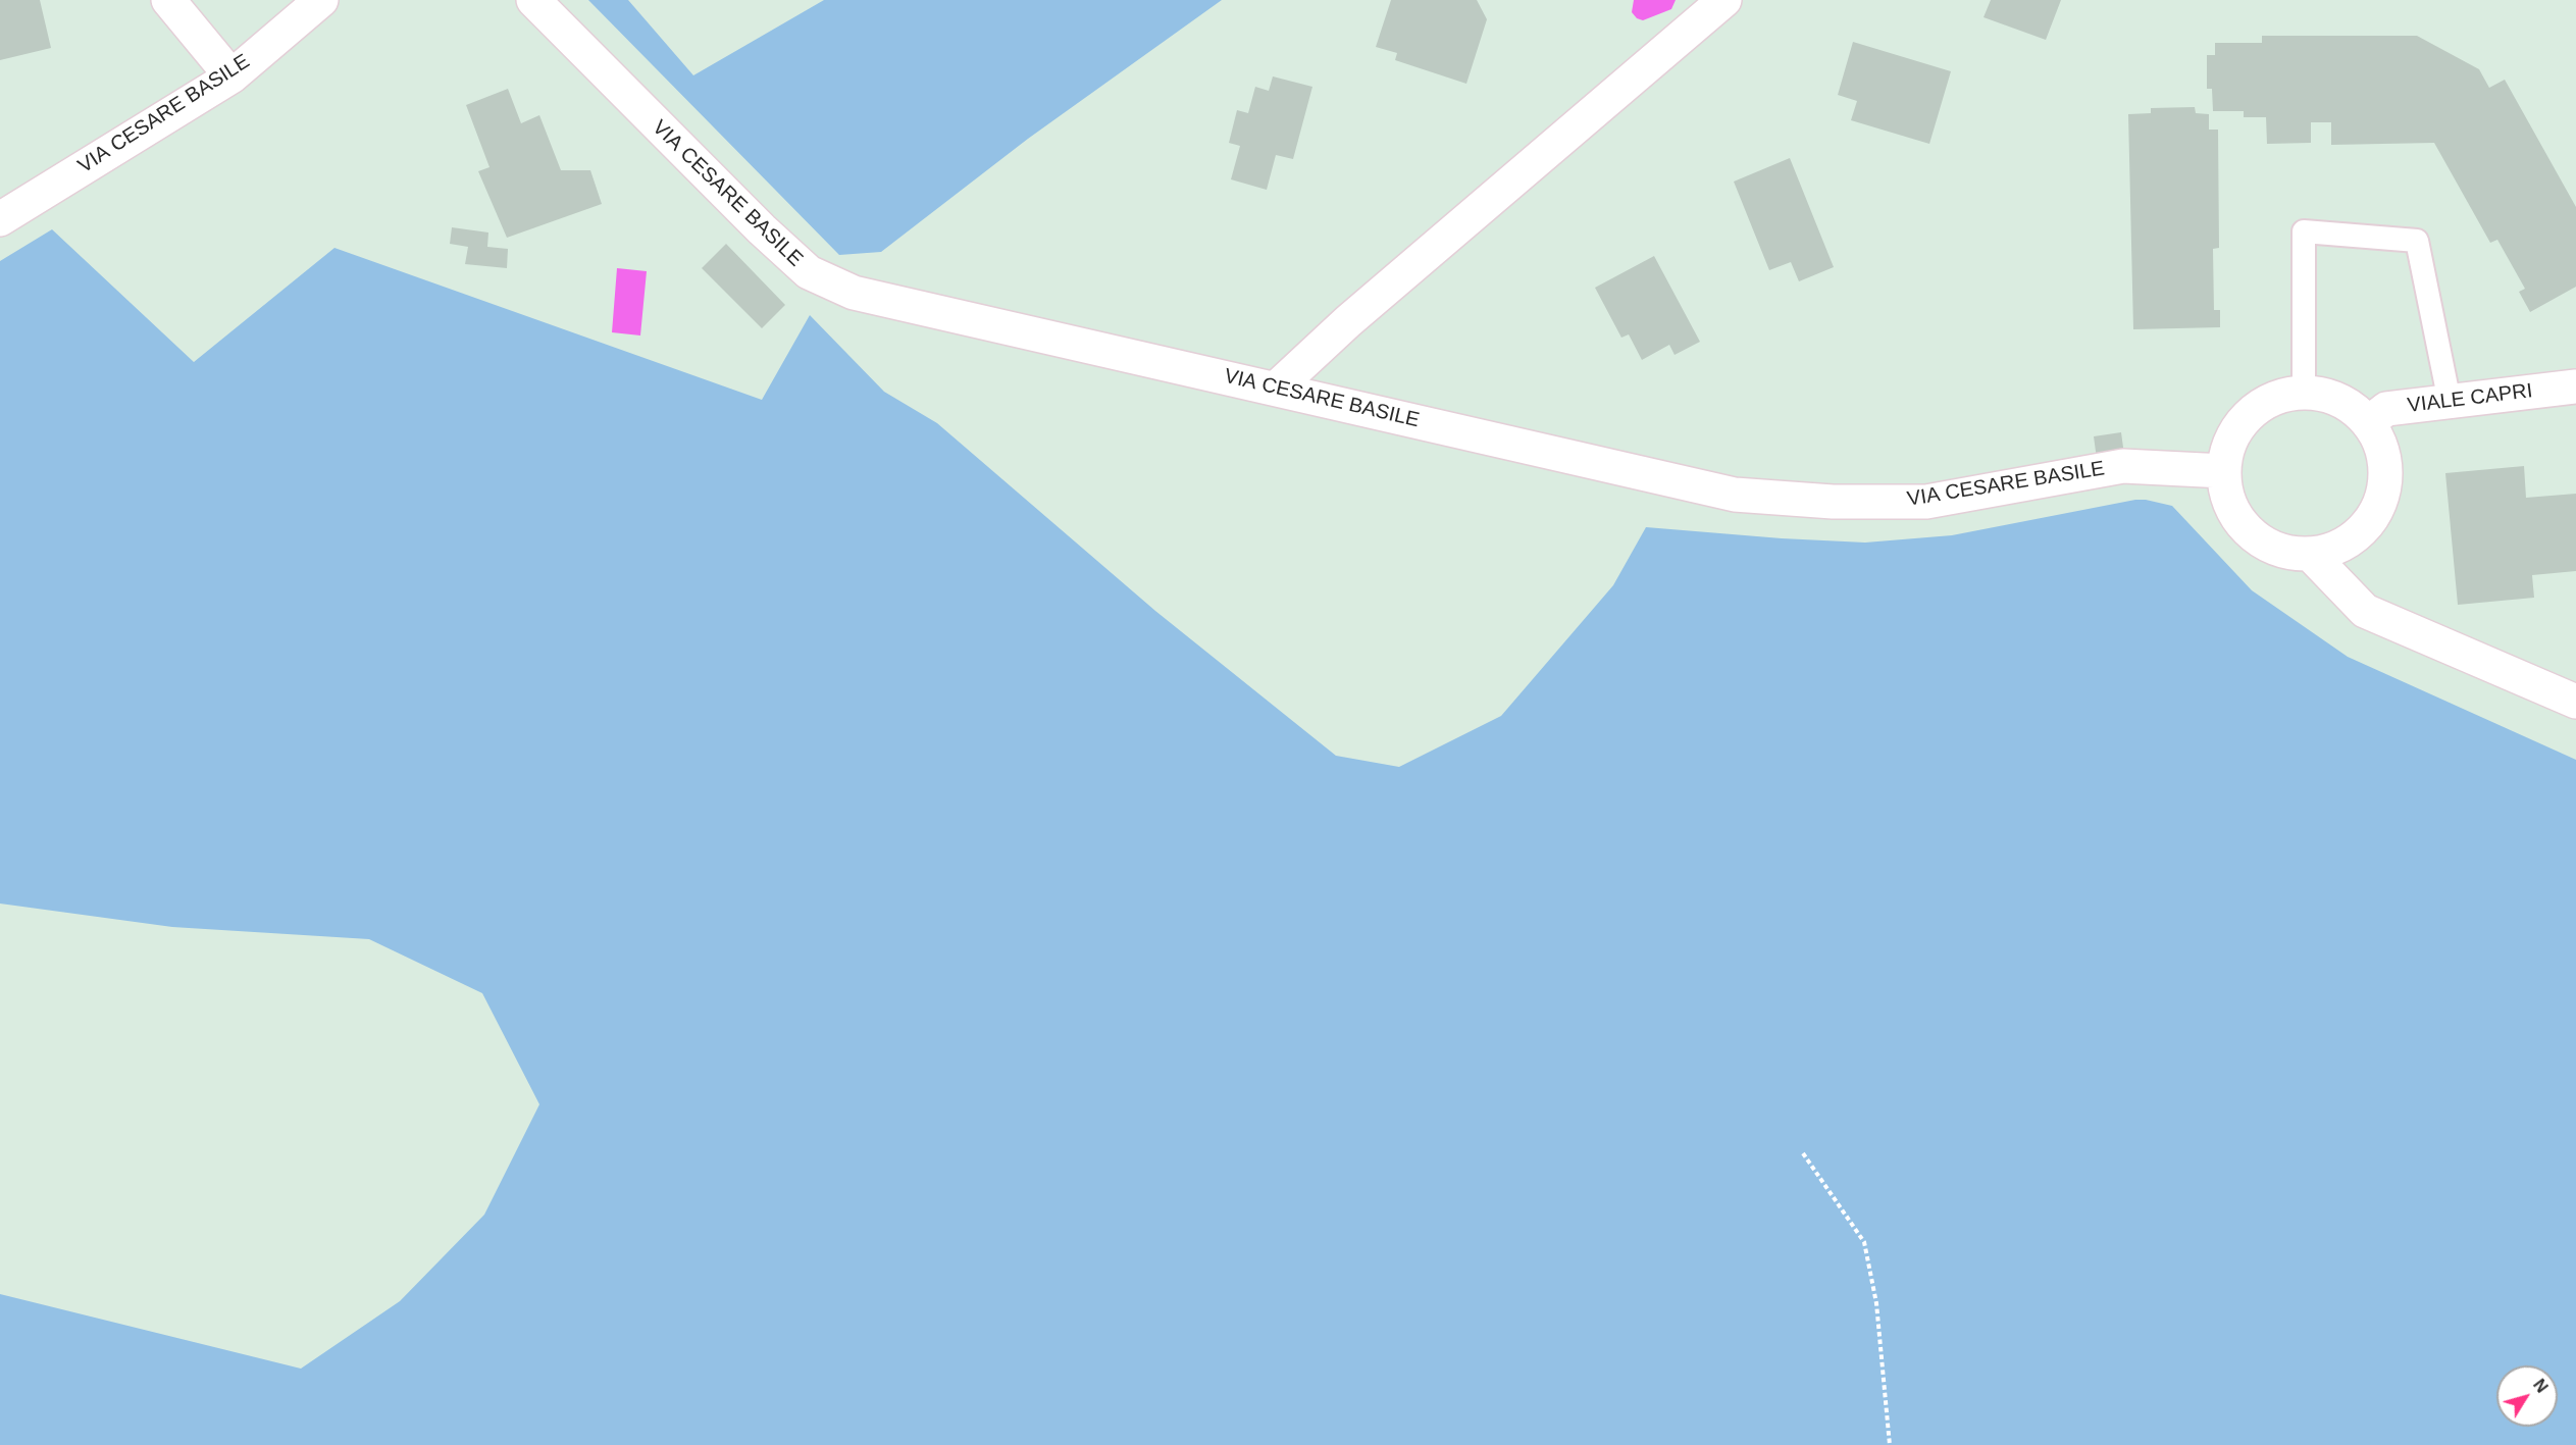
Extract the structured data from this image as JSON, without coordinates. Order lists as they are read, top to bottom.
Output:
{
  "streets": {
    "street": ["VIA CESARE BASILE", "VIALE CAPRI"]
  },
  "crossings": [
    ["VIA CESARE BASILE", "VIALE CAPRI"]
  ],
  "north": "top right"
}
